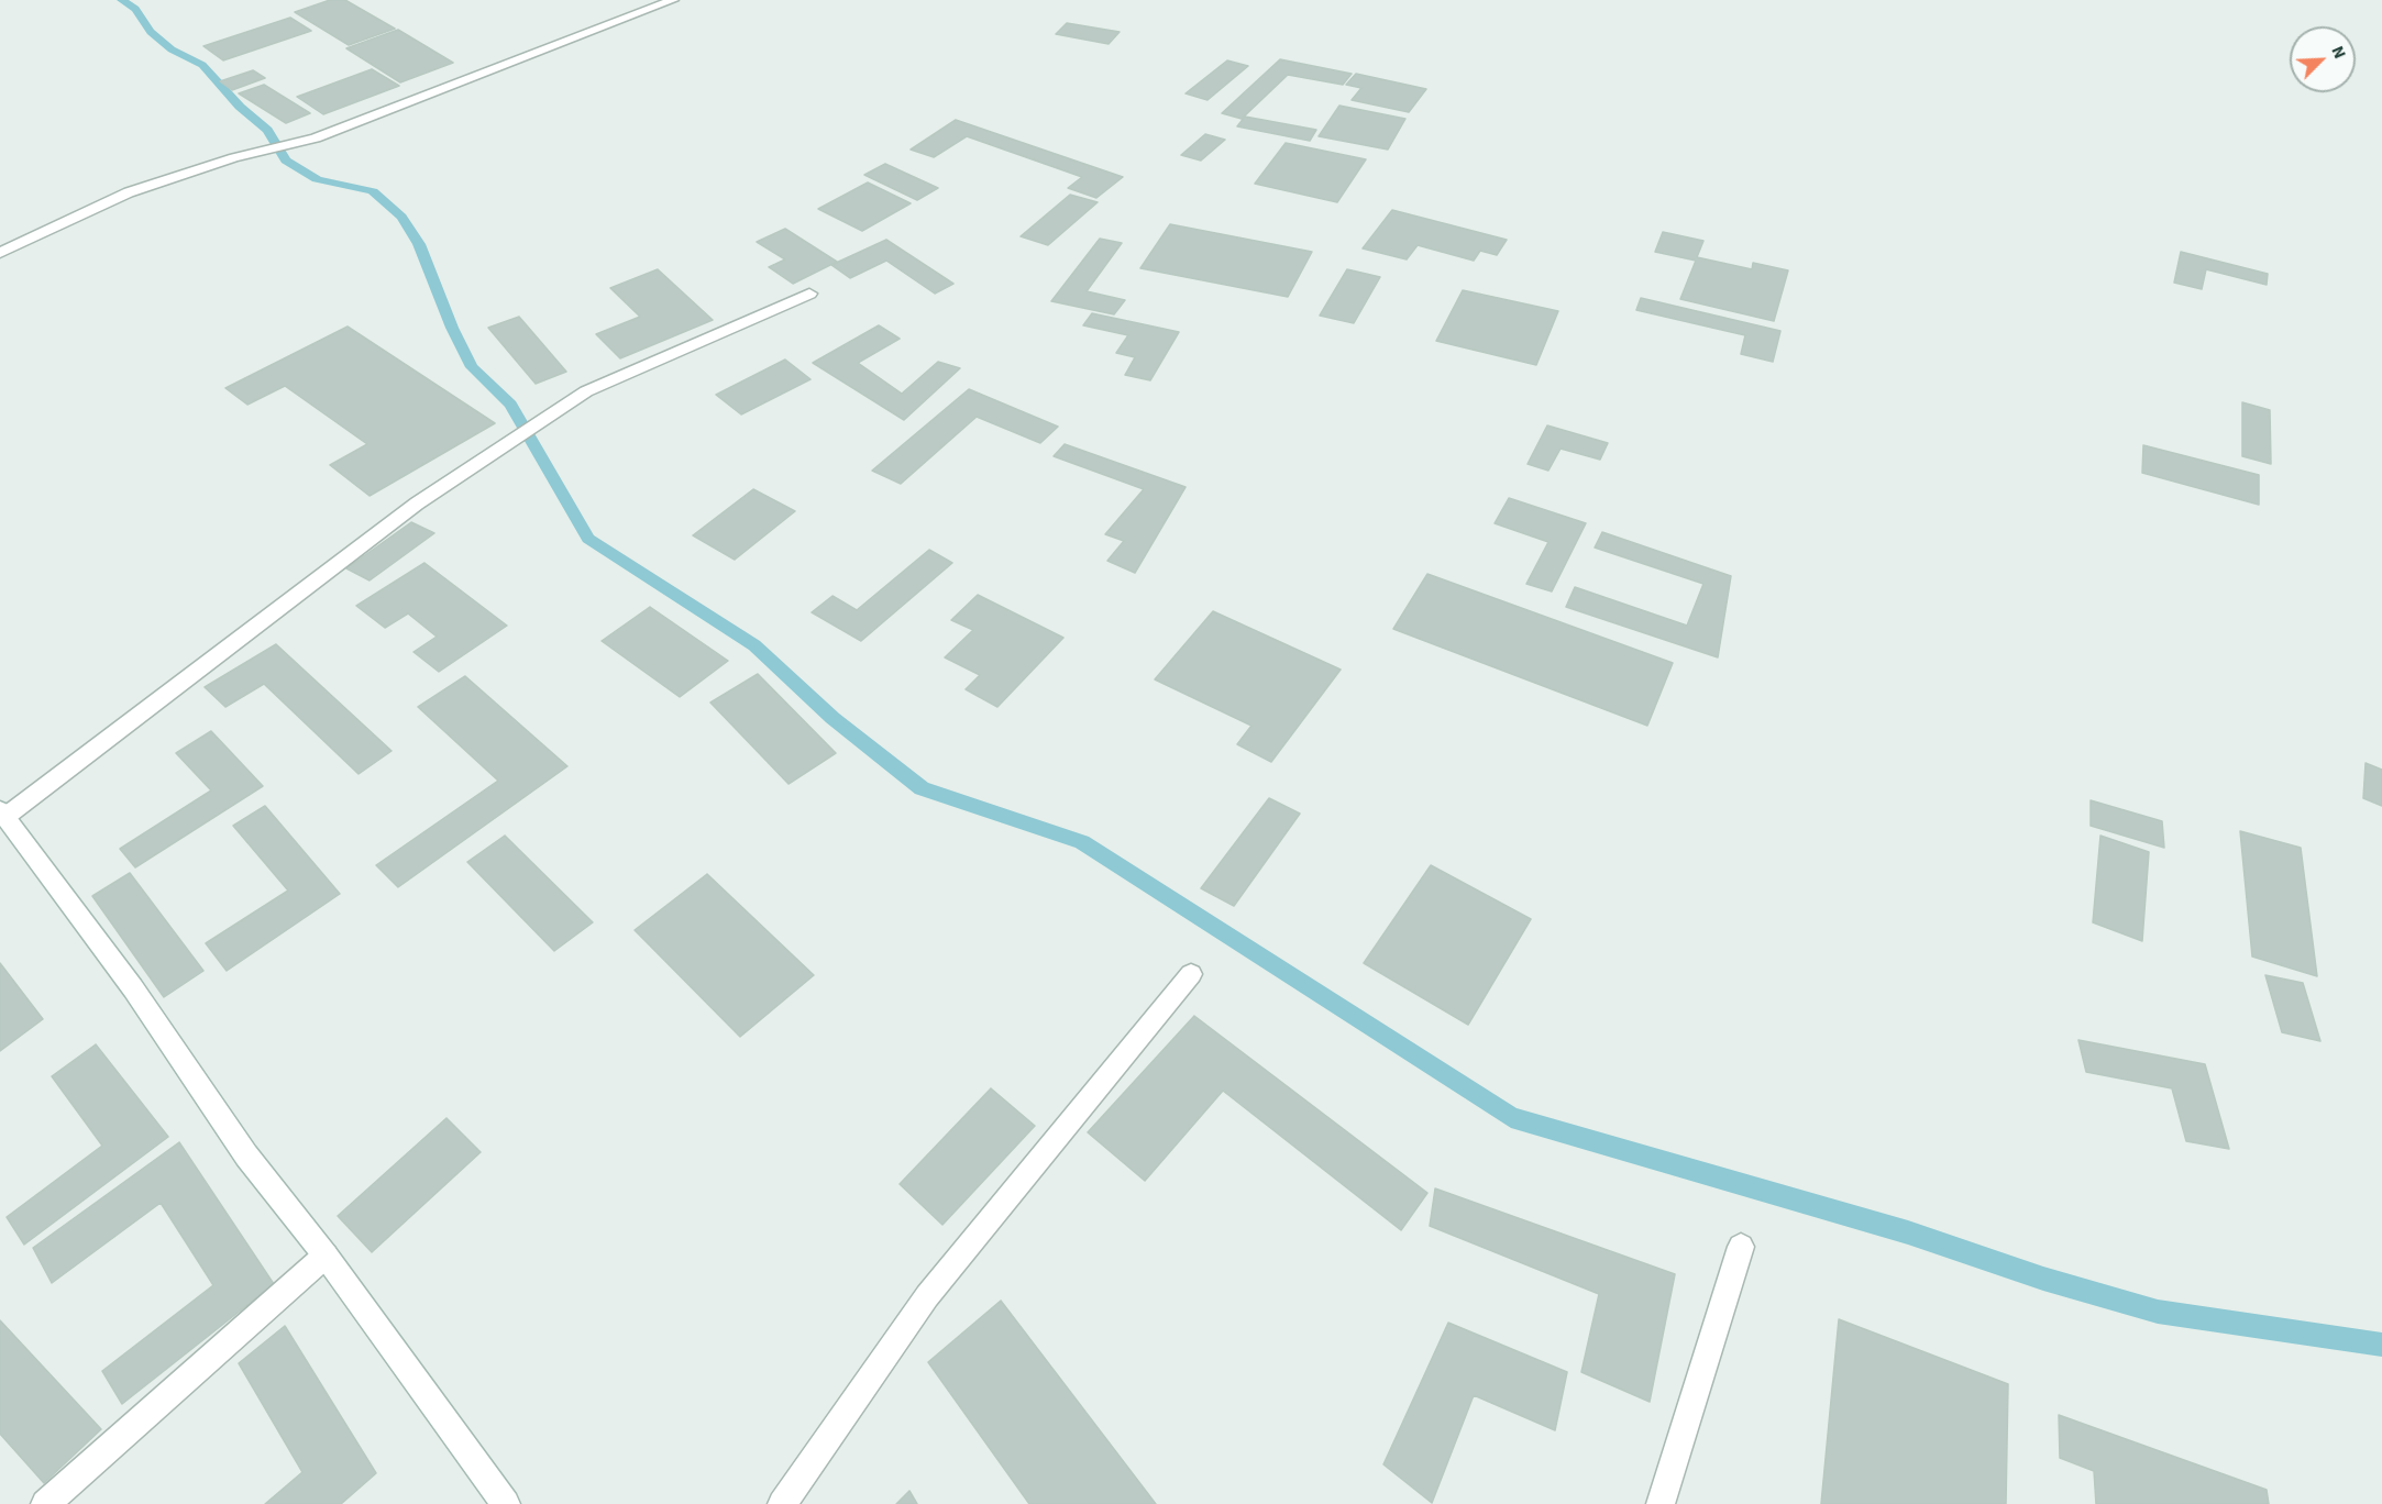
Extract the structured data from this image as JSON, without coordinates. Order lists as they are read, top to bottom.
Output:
{
  "north": "top right"
}
